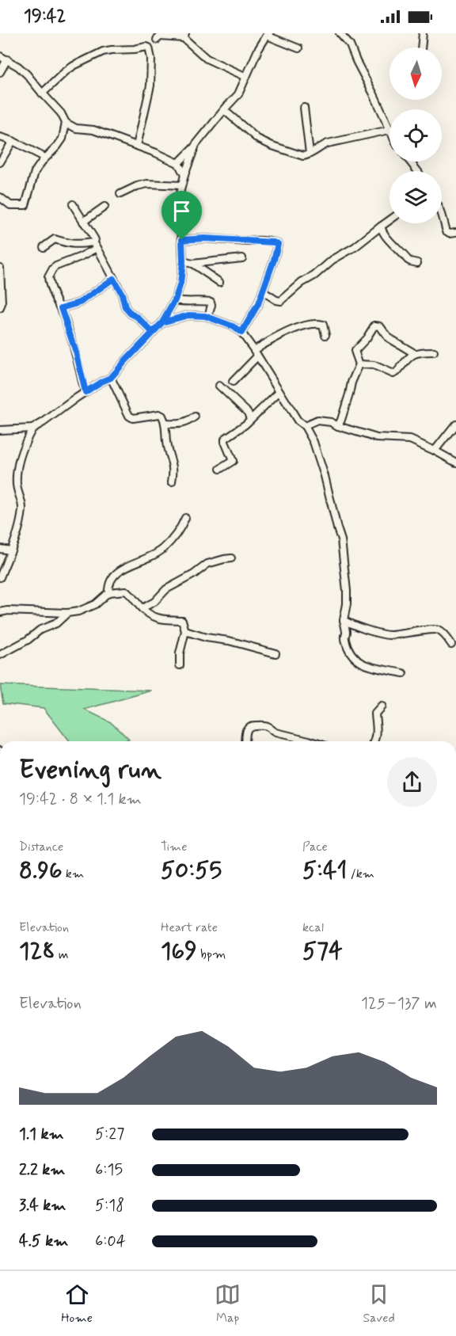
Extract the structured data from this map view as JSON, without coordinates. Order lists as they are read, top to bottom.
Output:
{
  "north": "bottom",
  "page": {
    "status": "19:42",
    "heading": ["Evening run", "19:42 · 8 × 1.1 km"],
    "stats": [
      ["Distance", "8.96 km"],
      ["Time", "50:55"],
      ["Pace", "5:41 /km"],
      ["Elevation", "128 m"],
      ["Heart rate", "169 bpm"],
      ["kcal", "574"]
    ],
    "chart": ["Elevation", "125–137 m"],
    "list": [
      {
        "name": "1.1 km",
        "note": "5:27"
      },
      {
        "name": "2.2 km",
        "note": "6:15"
      },
      {
        "name": "3.4 km",
        "note": "5:18"
      },
      {
        "name": "4.5 km",
        "note": "6:04"
      }
    ],
    "tabs": ["Home", "Map", "Saved"]
  }
}
